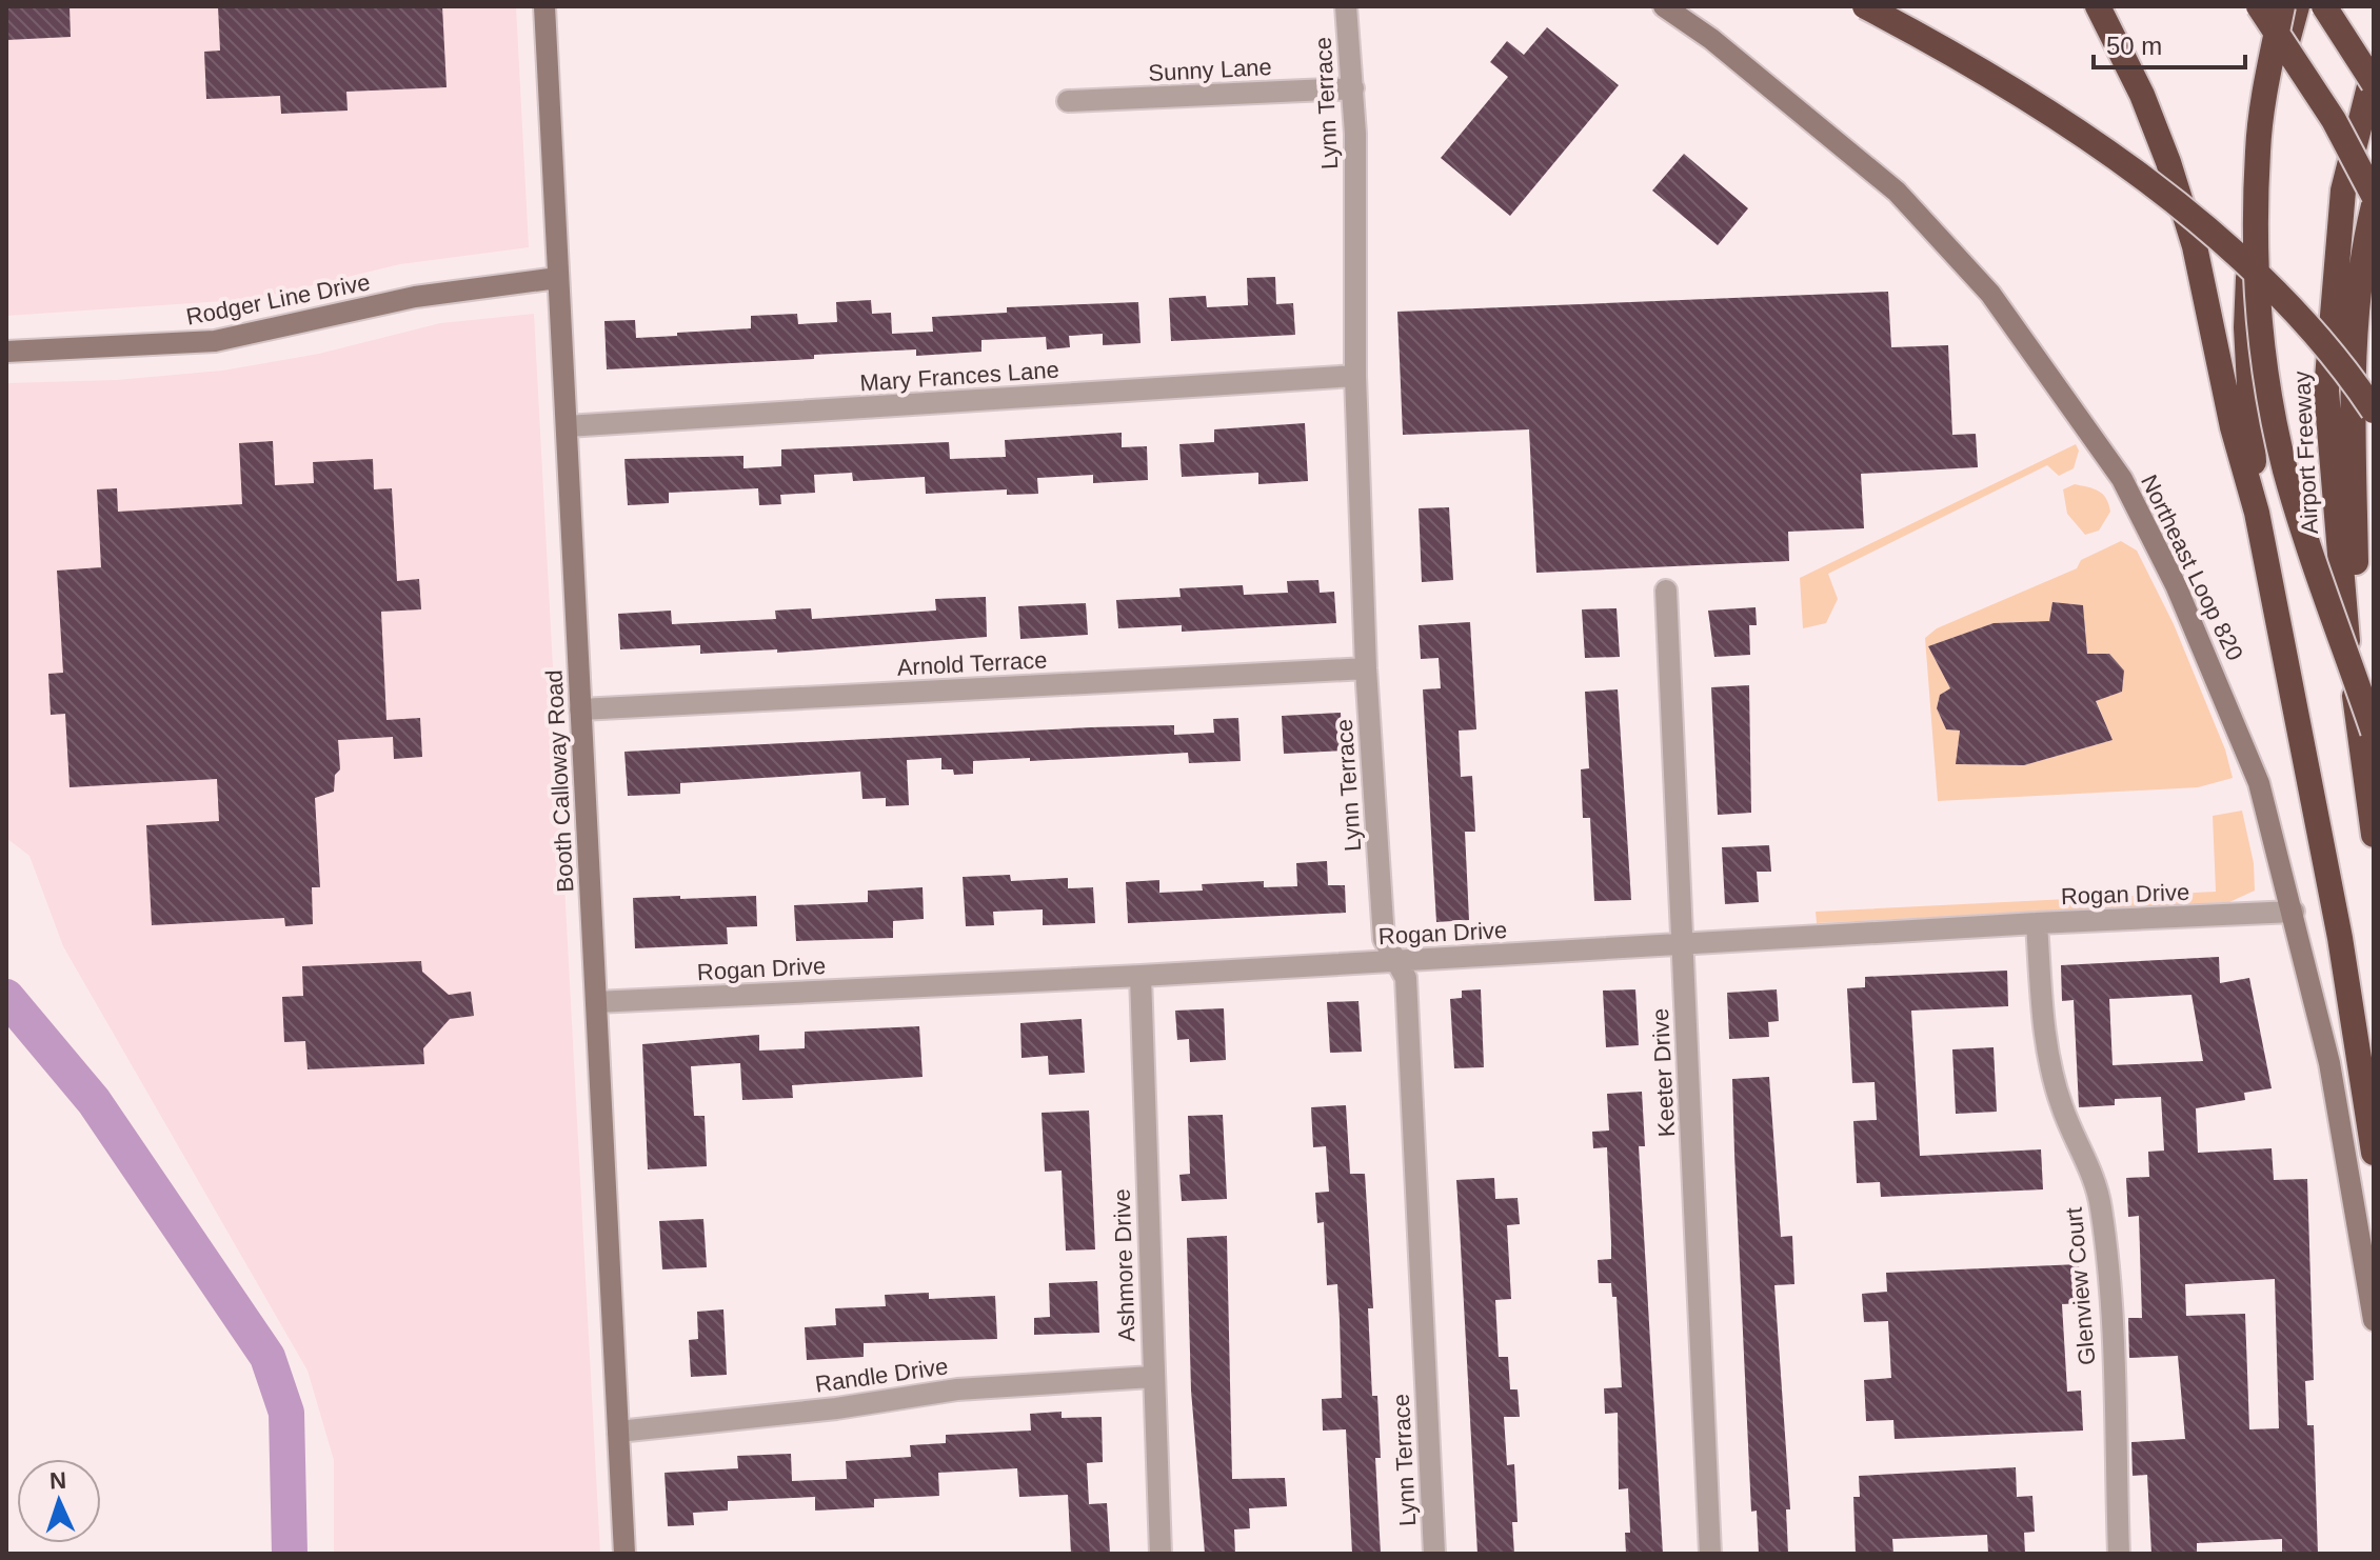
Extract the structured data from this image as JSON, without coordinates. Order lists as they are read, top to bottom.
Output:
{
  "streets": {
    "highway": ["Airport Freeway"],
    "street": [
      "Sunny Lane",
      "Lynn Terrace",
      "Rodger Line Drive",
      "Mary Frances Lane",
      "Northeast Loop 820",
      "Arnold Terrace",
      "Booth Calloway Road",
      "Rogan Drive",
      "Keeter Drive",
      "Ashmore Drive",
      "Glenview Court",
      "Randle Drive"
    ]
  },
  "crossings": [
    ["Sunny Lane", "Lynn Terrace"],
    ["Lynn Terrace", "Mary Frances Lane"],
    ["Lynn Terrace", "Arnold Terrace"],
    ["Lynn Terrace", "Rogan Drive"],
    ["Rodger Line Drive", "Booth Calloway Road"],
    ["Mary Frances Lane", "Booth Calloway Road"],
    ["Northeast Loop 820", "Rogan Drive"],
    ["Arnold Terrace", "Booth Calloway Road"],
    ["Booth Calloway Road", "Rogan Drive"],
    ["Booth Calloway Road", "Randle Drive"],
    ["Rogan Drive", "Keeter Drive"],
    ["Rogan Drive", "Ashmore Drive"],
    ["Rogan Drive", "Glenview Court"],
    ["Ashmore Drive", "Randle Drive"]
  ],
  "scale_bar": "50 m",
  "north": "top"
}
